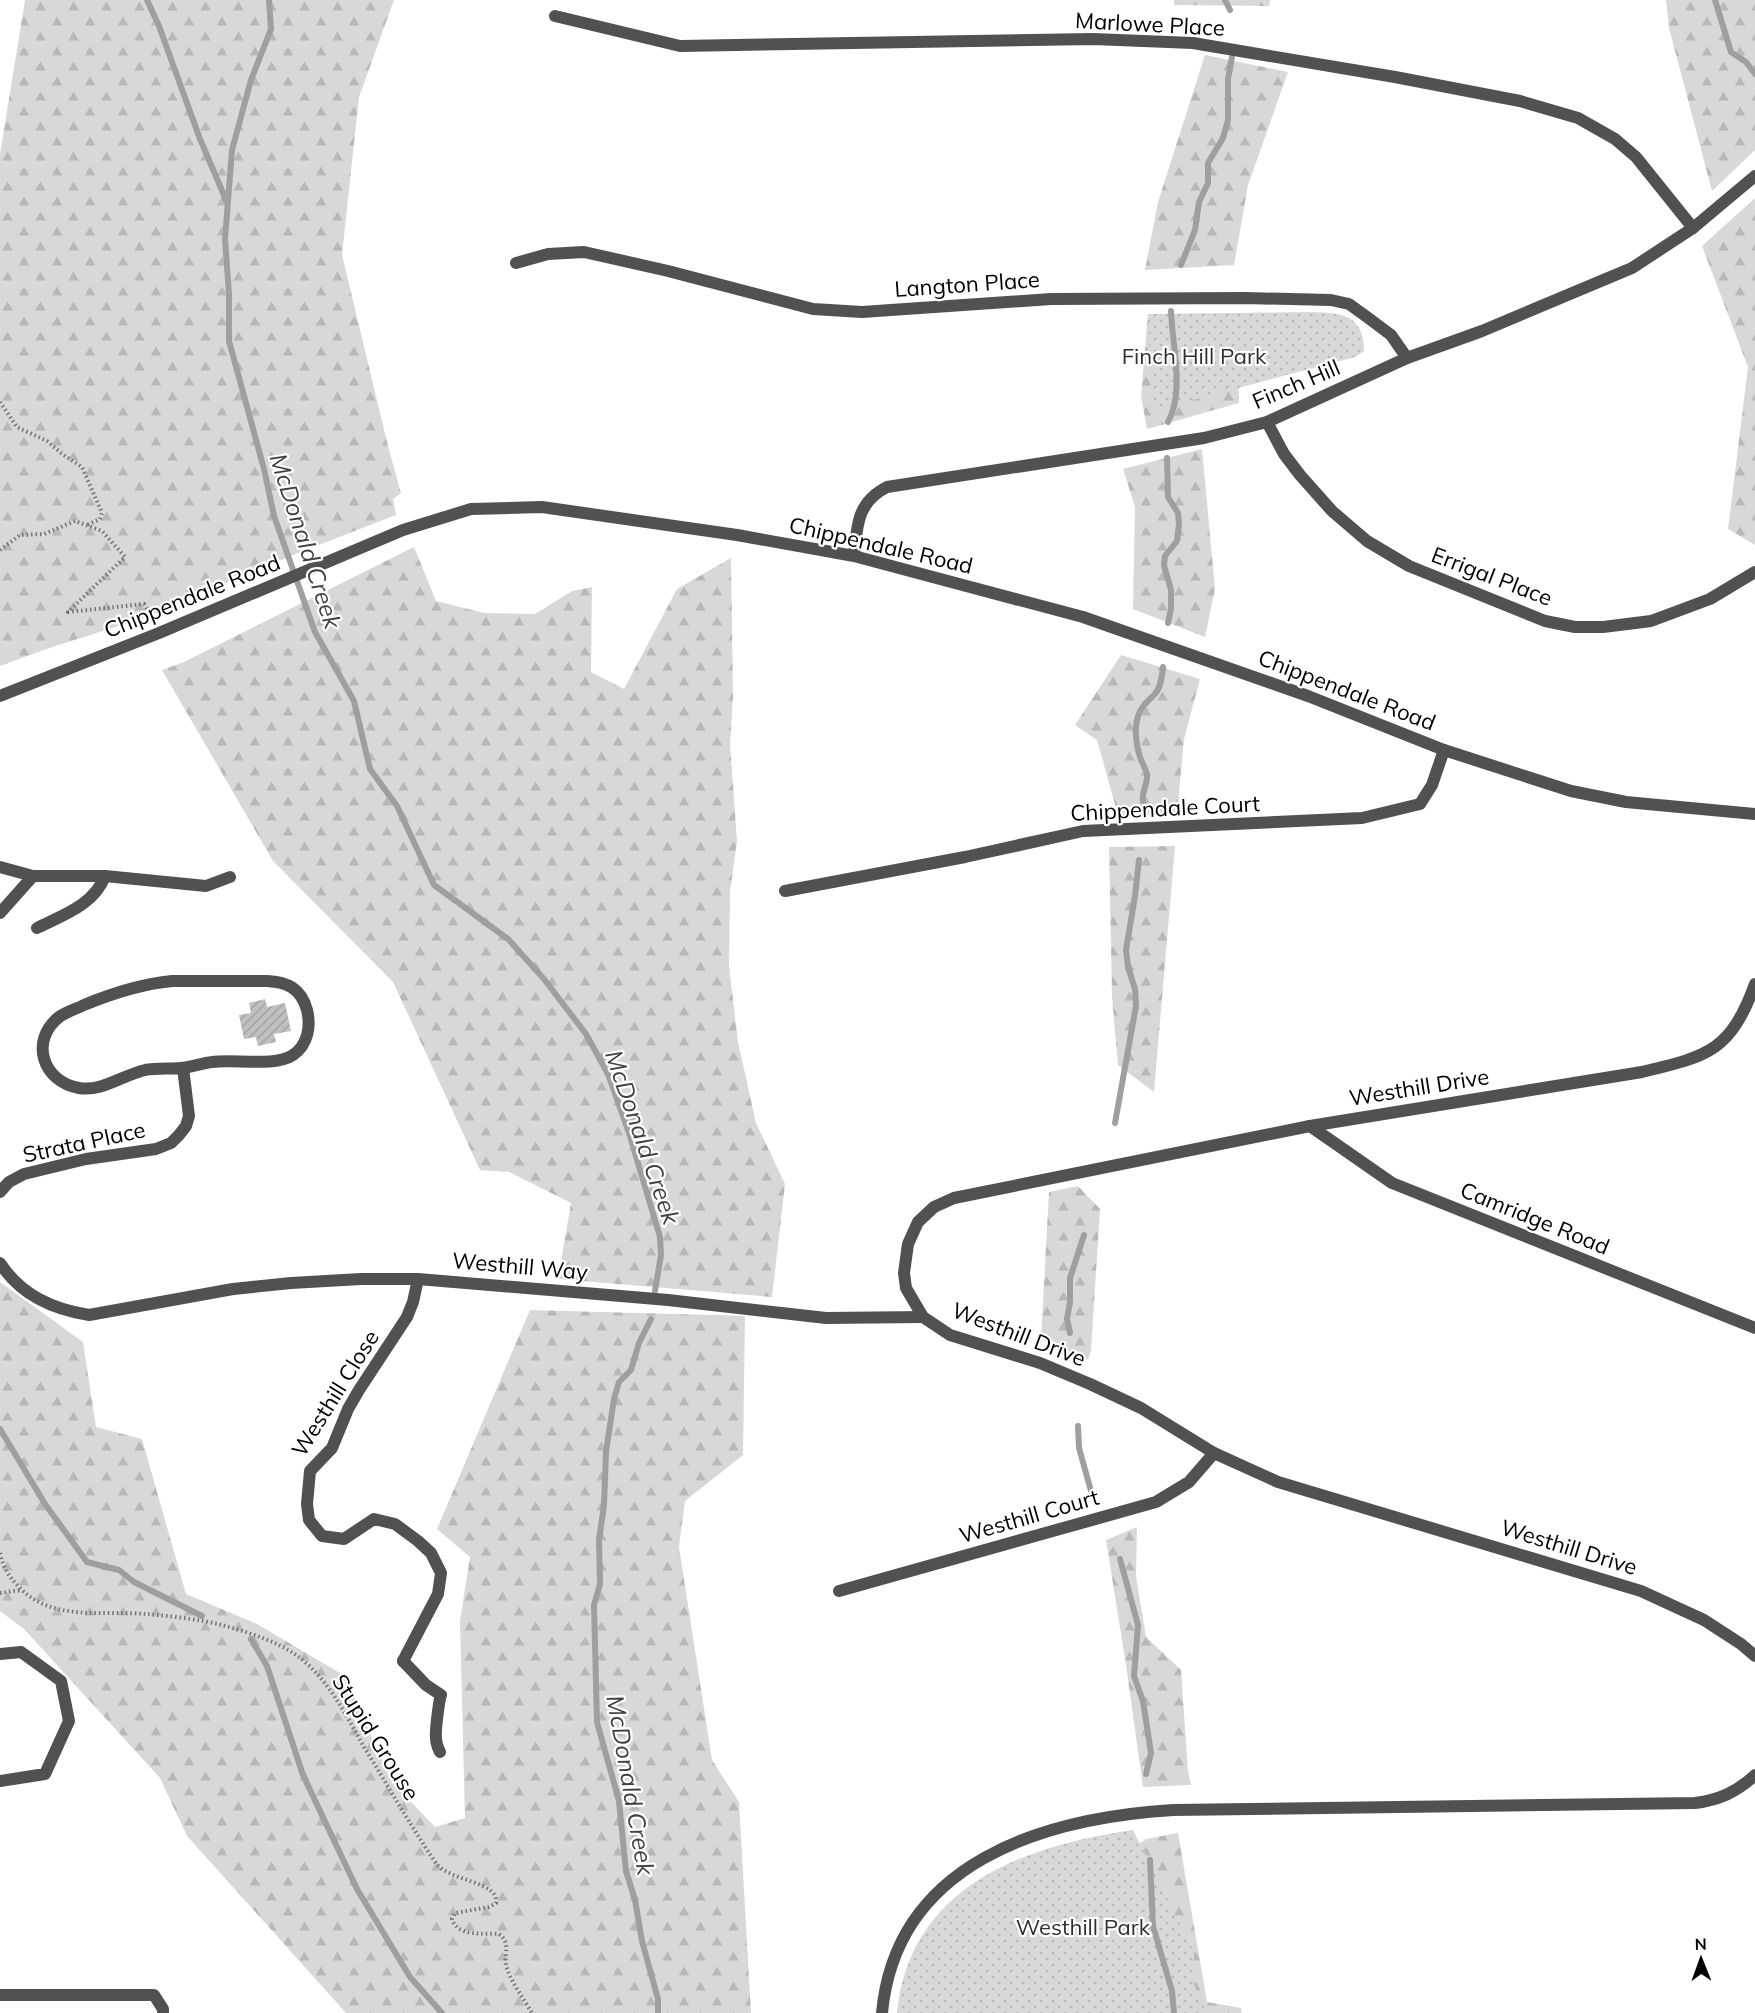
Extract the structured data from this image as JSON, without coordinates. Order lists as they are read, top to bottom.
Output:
{
  "streets": {
    "street": [
      "Marlowe Place",
      "Langton Place",
      "Finch Hill",
      "Chippendale Road",
      "Errigal Place",
      "Chippendale Court",
      "Westhill Drive",
      "Strata Place",
      "Camridge Road",
      "Westhill Way",
      "Westhill Close",
      "Westhill Court"
    ],
    "path": ["Stupid Grouse"]
  },
  "crossings": [
    ["Marlowe Place", "Finch Hill"],
    ["Langton Place", "Finch Hill"],
    ["Finch Hill", "Chippendale Road"],
    ["Finch Hill", "Errigal Place"],
    ["Chippendale Road", "Chippendale Court"],
    ["Westhill Drive", "Camridge Road"],
    ["Westhill Drive", "Westhill Way"],
    ["Westhill Drive", "Westhill Court"],
    ["Westhill Way", "Westhill Close"]
  ],
  "water": ["McDonald Creek"],
  "parks": ["Finch Hill Park", "Westhill Park"],
  "north": "top"
}
